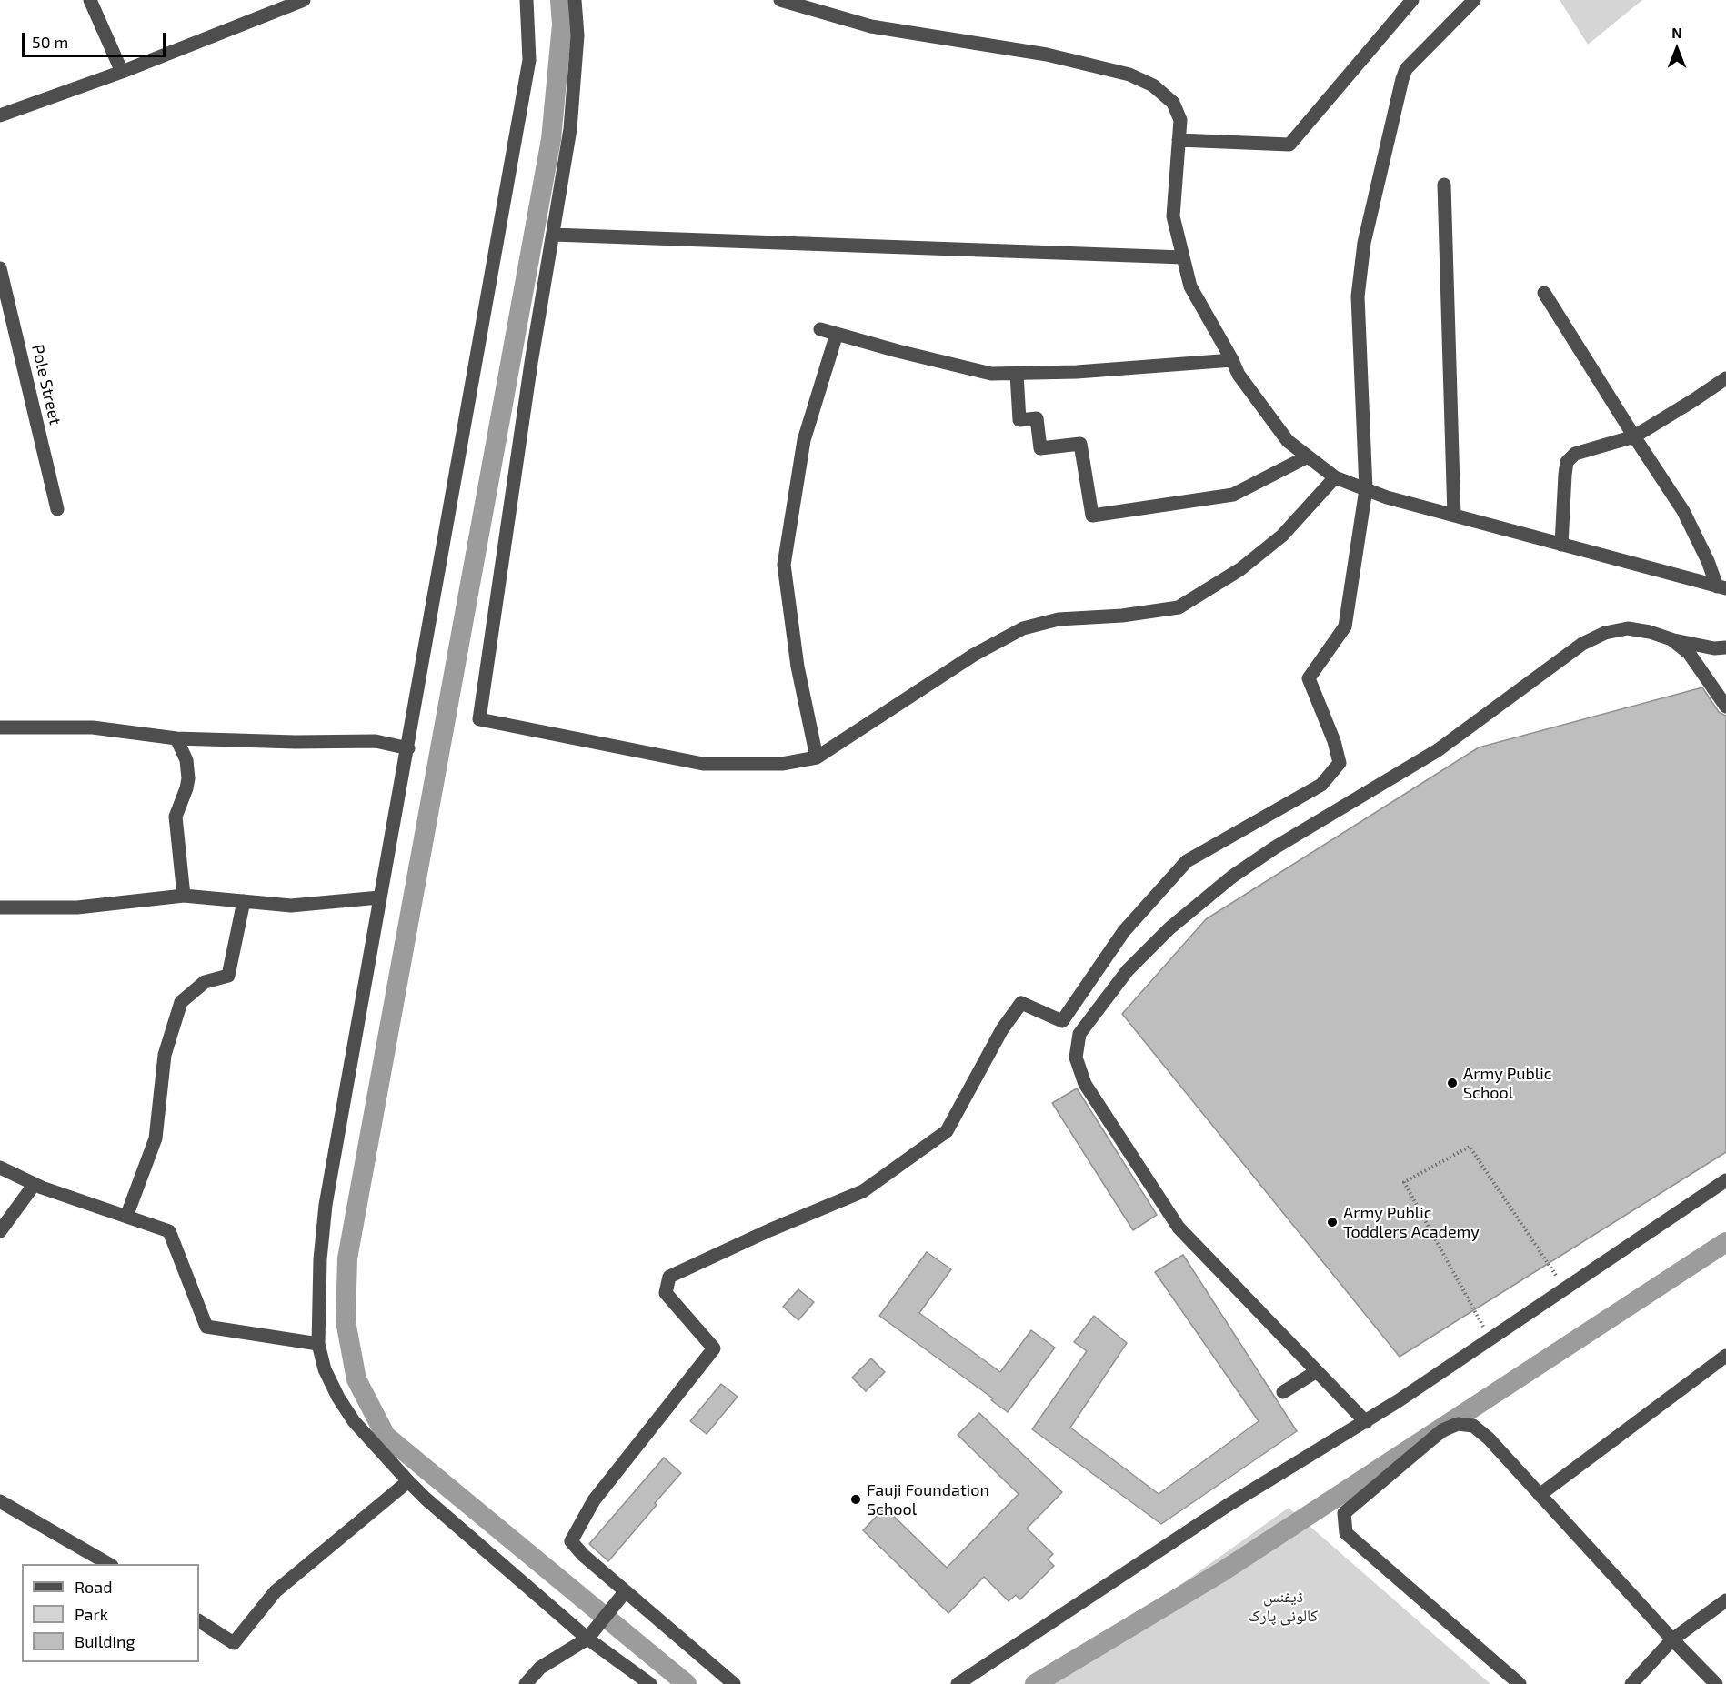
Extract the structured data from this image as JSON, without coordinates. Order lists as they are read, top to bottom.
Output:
{
  "streets": {
    "street": ["Pole Street"]
  },
  "parks": ["ڈیفنس کالونی پارک"],
  "places": ["Army Public School", "Army Public Toddlers Academy", "Fauji Foundation School"],
  "legend": ["Road", "Park", "Building"],
  "scale_bar": "50 m",
  "north": "top"
}
